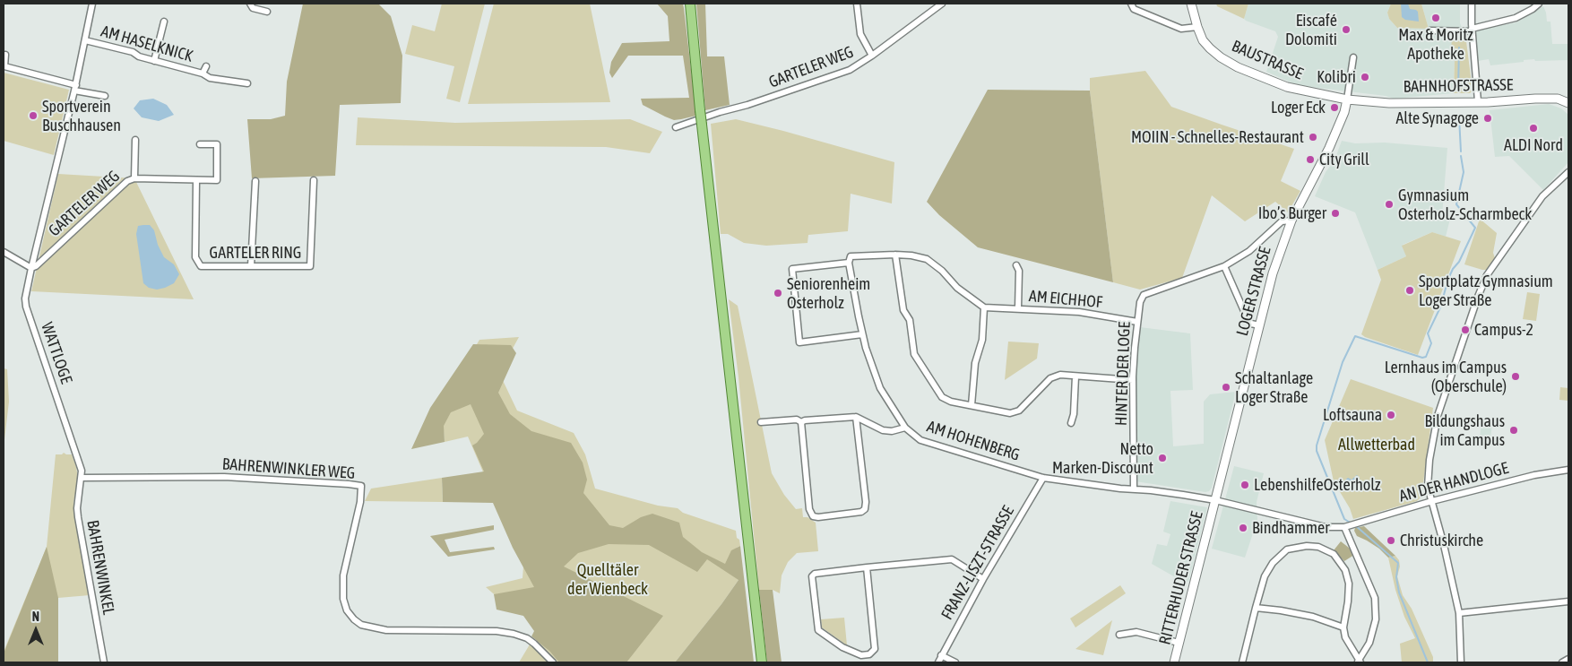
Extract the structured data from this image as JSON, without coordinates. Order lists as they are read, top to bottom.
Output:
{
  "streets": {
    "street": [
      "AM HASELKNICK",
      "BAUSTRASSE",
      "GARTELER WEG",
      "BAHNHOFSTRASSE",
      "GARTELER RING",
      "LOGER STRASSE",
      "AM EICHHOF",
      "WATTLOGE",
      "HINTER DER LOGE",
      "AM HOHENBERG",
      "BAHRENWINKLER WEG",
      "AN DER HANDLOGE",
      "FRANZ-LISZT-STRASSE",
      "BAHRENWINKEL",
      "RITTERHUDER STRASSE"
    ]
  },
  "crossings": [
    ["AM HASELKNICK", "WATTLOGE"],
    ["BAUSTRASSE", "BAHNHOFSTRASSE"],
    ["BAUSTRASSE", "LOGER STRASSE"],
    ["GARTELER WEG", "GARTELER RING"],
    ["GARTELER WEG", "WATTLOGE"],
    ["BAHNHOFSTRASSE", "LOGER STRASSE"],
    ["LOGER STRASSE", "HINTER DER LOGE"],
    ["LOGER STRASSE", "AM HOHENBERG"],
    ["LOGER STRASSE", "AN DER HANDLOGE"],
    ["LOGER STRASSE", "RITTERHUDER STRASSE"],
    ["AM EICHHOF", "HINTER DER LOGE"],
    ["WATTLOGE", "BAHRENWINKLER WEG"],
    ["WATTLOGE", "BAHRENWINKEL"],
    ["HINTER DER LOGE", "AM HOHENBERG"],
    ["AM HOHENBERG", "AN DER HANDLOGE"],
    ["AM HOHENBERG", "FRANZ-LISZT-STRASSE"],
    ["AM HOHENBERG", "RITTERHUDER STRASSE"],
    ["BAHRENWINKLER WEG", "BAHRENWINKEL"],
    ["AN DER HANDLOGE", "RITTERHUDER STRASSE"]
  ],
  "parks": ["Allwetterbad", "Quelltäler der Wienbeck"],
  "places": [
    "Max & Moritz Apotheke",
    "Eiscafé Dolomiti",
    "Kolibri",
    "Loger Eck",
    "Sportverein Buschhausen",
    "Alte Synagoge",
    "ALDI Nord",
    "MOIIN - Schnelles-Restaurant",
    "City Grill",
    "Gymnasium Osterholz-Scharmbeck",
    "Ibo’s Burger",
    "Sportplatz Gymnasium Loger Straße",
    "Seniorenheim Osterholz",
    "Campus-2",
    "Lernhaus im Campus (Oberschule)",
    "Schaltanlage Loger Straße",
    "Loftsauna",
    "Bildungshaus im Campus",
    "Netto Marken-Discount",
    "LebenshilfeOsterholz",
    "Bindhammer",
    "Christuskirche"
  ],
  "north": "top"
}
